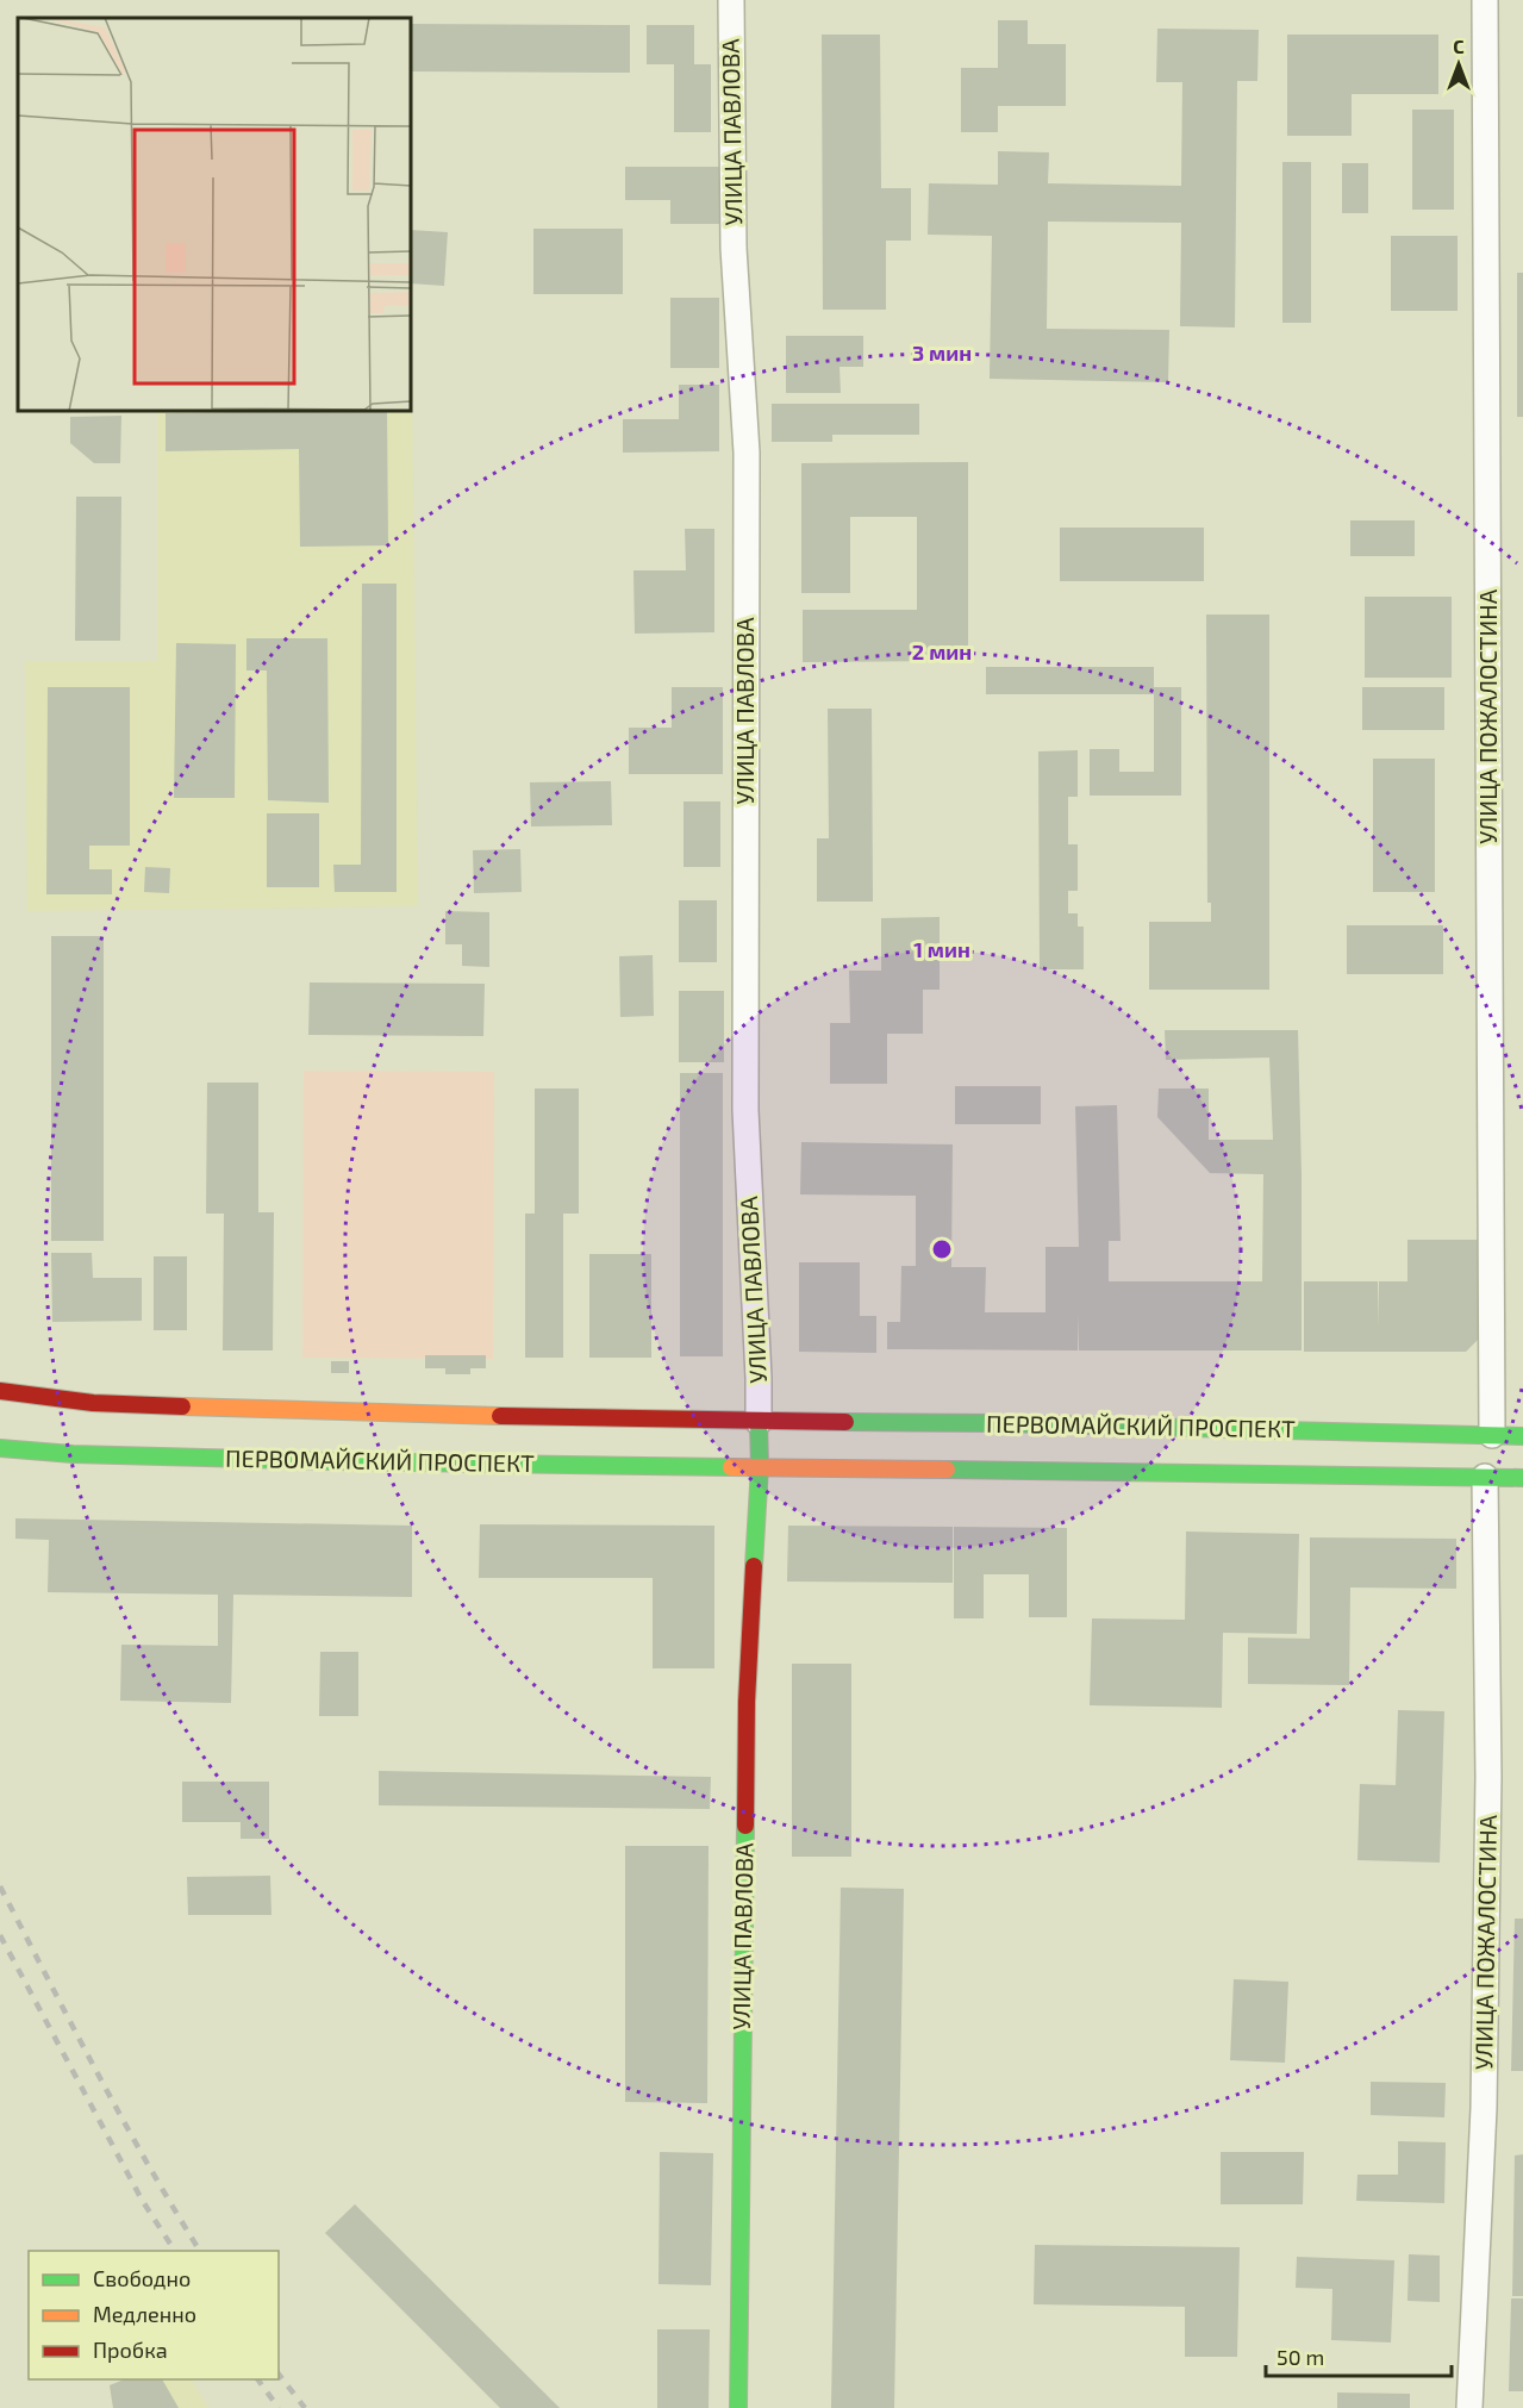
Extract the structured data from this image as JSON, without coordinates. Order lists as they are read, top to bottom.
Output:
{
  "streets": {
    "main road": ["УЛИЦА ПАВЛОВА", "ПЕРВОМАЙСКИЙ ПРОСПЕКТ"],
    "street": ["УЛИЦА ПОЖАЛОСТИНА"]
  },
  "crossings": [
    ["УЛИЦА ПАВЛОВА", "ПЕРВОМАЙСКИЙ ПРОСПЕКТ"],
    ["УЛИЦА ПОЖАЛОСТИНА", "ПЕРВОМАЙСКИЙ ПРОСПЕКТ"]
  ],
  "legend": ["Свободно", "Медленно", "Пробка"],
  "scale_bar": "50 m",
  "north": "top",
  "rings": ["3 мин", "2 мин", "1 мин"]
}
